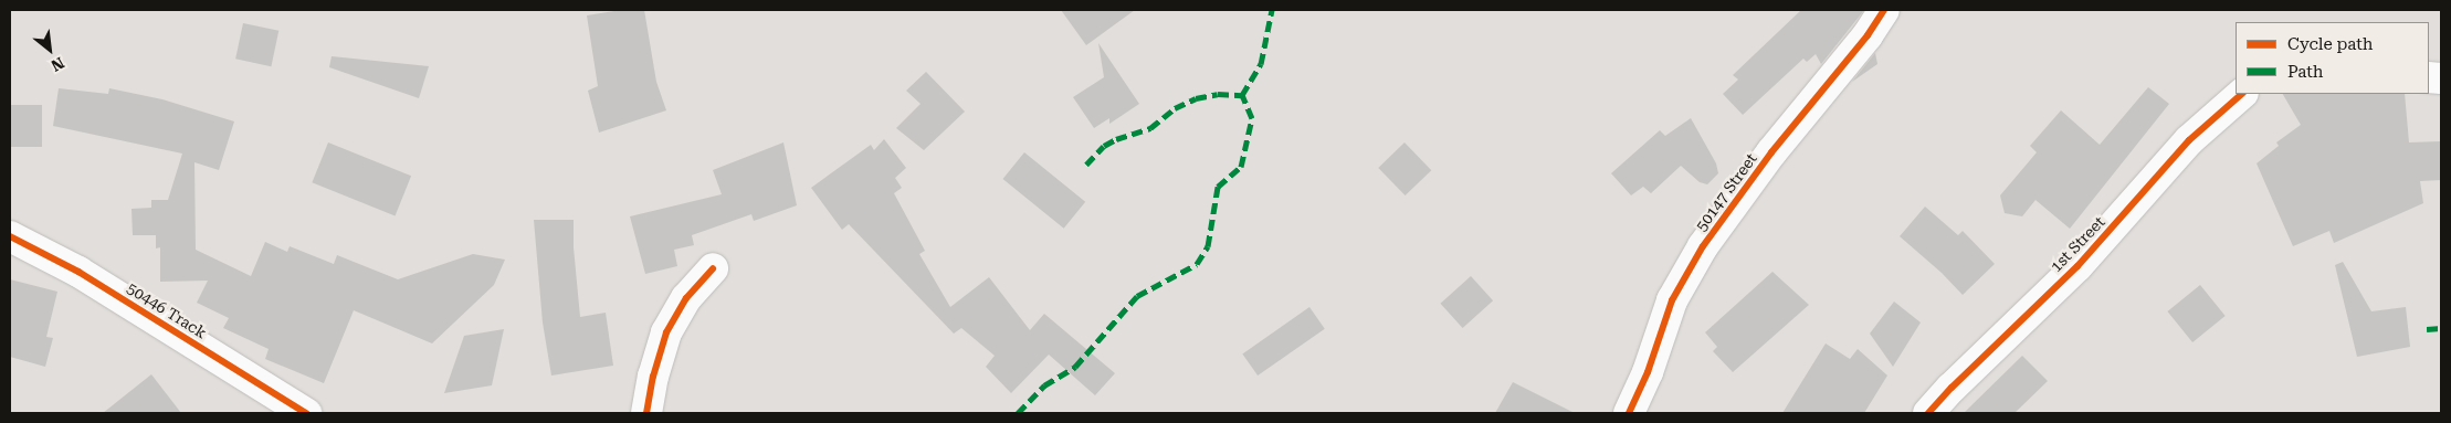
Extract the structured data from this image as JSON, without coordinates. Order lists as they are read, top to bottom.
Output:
{
  "streets": {
    "street": ["50147 Street", "1st Street", "50446 Track"]
  },
  "legend": ["Cycle path", "Path"],
  "north": "bottom right"
}
